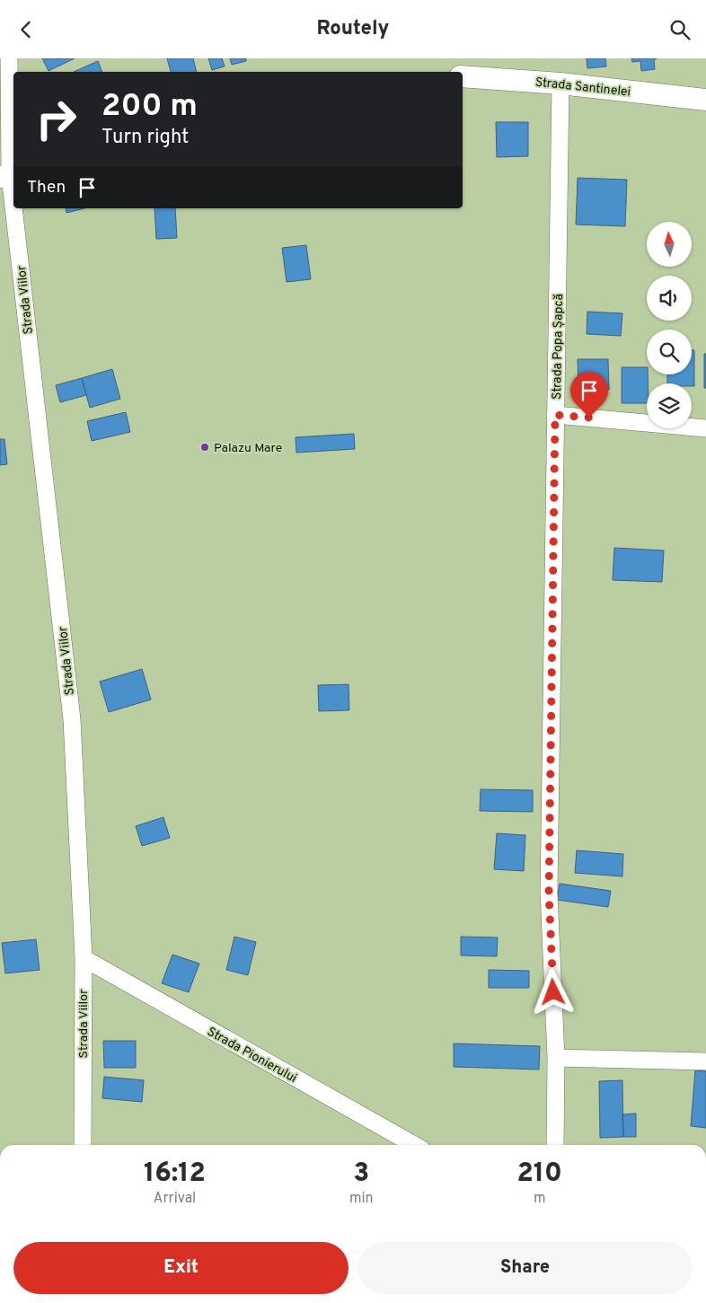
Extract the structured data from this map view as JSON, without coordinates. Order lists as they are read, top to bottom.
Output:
{
  "streets": {
    "street": [
      "Strada Santinelei",
      "Strada Viilor",
      "Strada Popa Șapcă",
      "Strada Pionierului"
    ]
  },
  "crossings": [
    ["Strada Santinelei", "Strada Popa Șapcă"],
    ["Strada Viilor", "Strada Pionierului"]
  ],
  "places": ["Palazu Mare"],
  "north": "top",
  "page": {
    "header": "Routely",
    "turn": ["200 m", "Turn right"],
    "then": "Then",
    "eta": [
      "16:12",
      "Arrival",
      "3",
      "min",
      "210",
      "m"
    ],
    "buttons": ["Exit", "Share"]
  }
}
